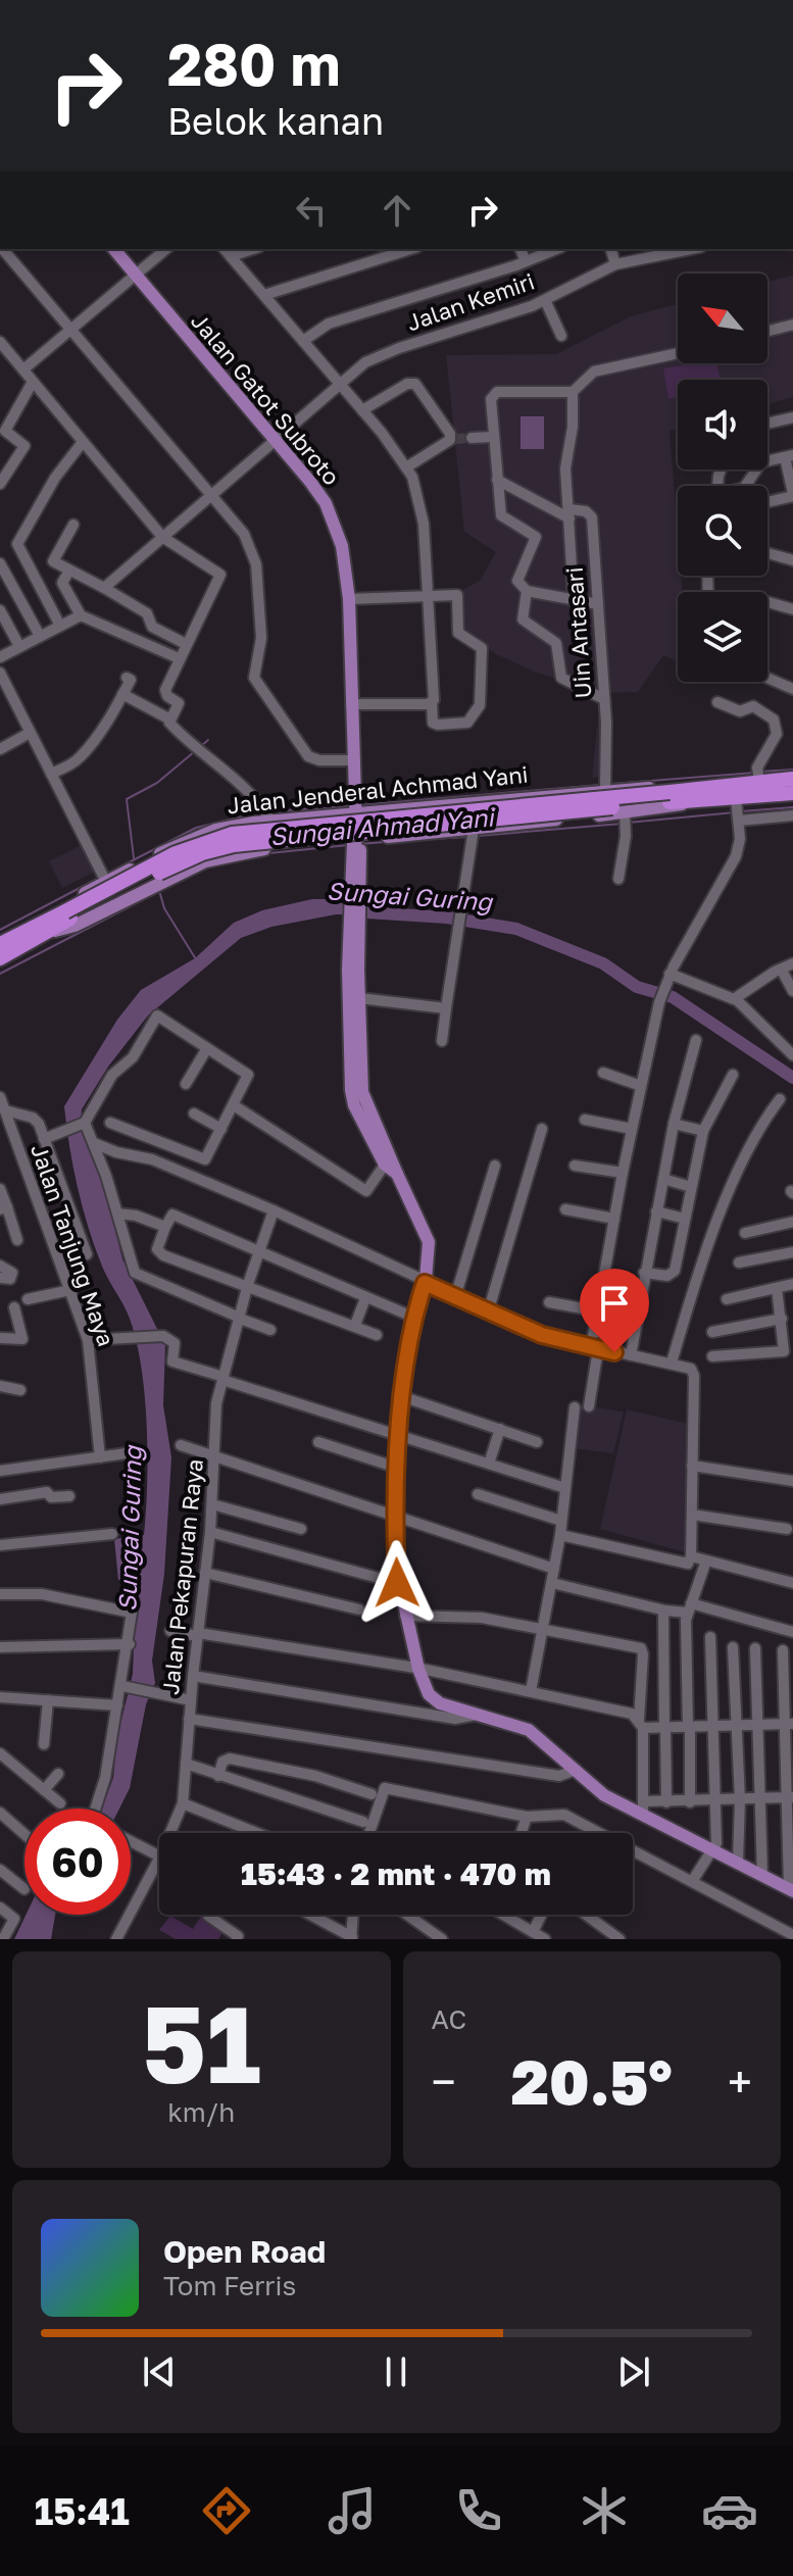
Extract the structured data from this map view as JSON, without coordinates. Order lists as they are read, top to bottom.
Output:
{
  "streets": {
    "highway": ["Jalan Jenderal Achmad Yani"],
    "main road": ["Jalan Gatot Subroto"],
    "street": [
      "Jalan Kemiri",
      "Uin Antasari",
      "Jalan Tanjung Maya",
      "Jalan Pekapuran Raya"
    ]
  },
  "crossings": [
    ["Jalan Kemiri", "Jalan Gatot Subroto"],
    ["Jalan Gatot Subroto", "Jalan Jenderal Achmad Yani"],
    ["Uin Antasari", "Jalan Jenderal Achmad Yani"]
  ],
  "water": ["Sungai Ahmad Yani", "Sungai Guring"],
  "north": "top left",
  "page": {
    "turn": ["280 m", "Belok kanan"],
    "limit": "60",
    "trip": "15:43 · 2 mnt · 470 m",
    "tile": [
      ["51", "km/h"],
      "AC"
    ],
    "heat": ["−", "20.5°", "+"],
    "song": ["Open Road", "Tom Ferris"],
    "tabs": "15:41"
  }
}
